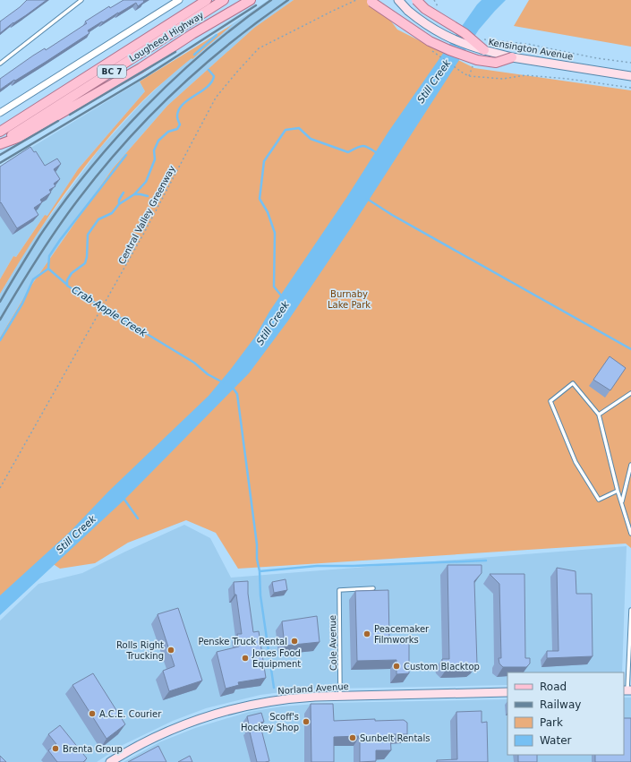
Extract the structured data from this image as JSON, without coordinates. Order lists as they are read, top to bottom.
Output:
{
  "streets": {
    "main road": ["Lougheed Highway", "BC 7"],
    "street": ["Kensington Avenue", "Norland Avenue"],
    "lane": ["Cole Avenue"],
    "path": ["Central Valley Greenway"]
  },
  "crossings": [
    ["Cole Avenue", "Norland Avenue"]
  ],
  "water": ["Still Creek", "Crab Apple Creek"],
  "parks": ["Burnaby Lake Park"],
  "places": [
    "Peacemaker Filmworks",
    "Penske Truck Rental",
    "Rolls Right Trucking",
    "Jones Food Equipment",
    "Custom Blacktop",
    "A.C.E. Courier",
    "Scoff's Hockey Shop",
    "Sunbelt Rentals",
    "Brenta Group"
  ],
  "legend": [
    "Road",
    "Railway",
    "Park",
    "Water"
  ]
}
